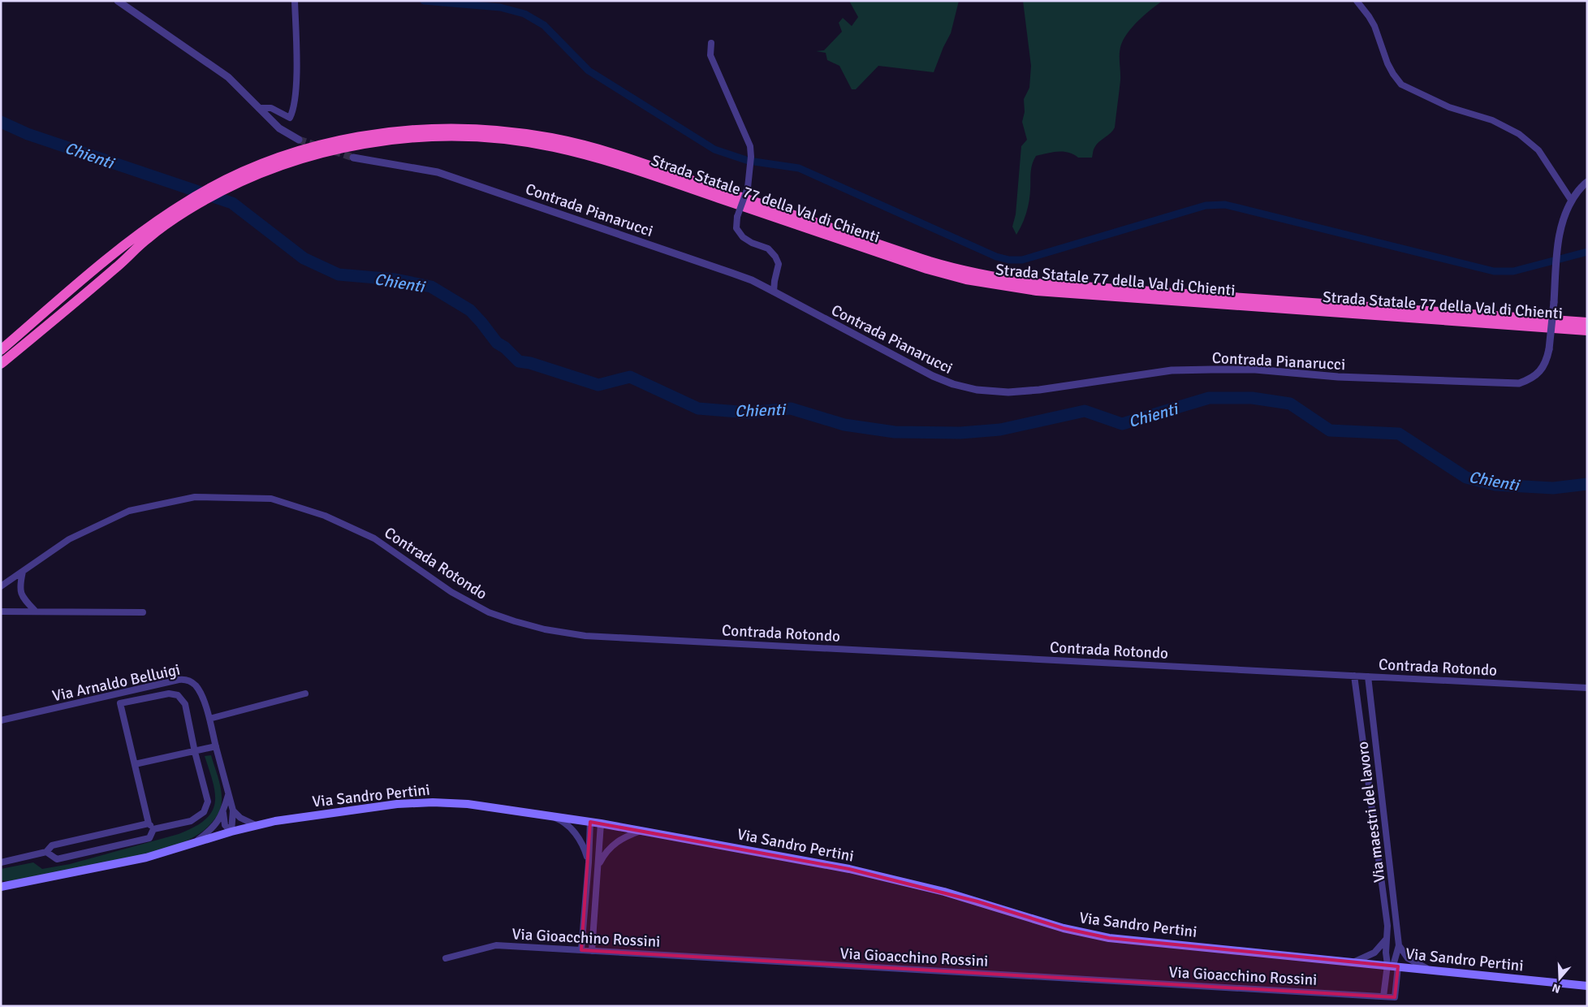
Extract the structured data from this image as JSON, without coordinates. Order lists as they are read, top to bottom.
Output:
{
  "streets": {
    "highway": ["Strada Statale 77 della Val di Chienti"],
    "main road": ["Via Sandro Pertini"],
    "street": [
      "Contrada Pianarucci",
      "Contrada Rotondo",
      "Via Arnaldo Belluigi",
      "Via maestri del lavoro",
      "Via Gioacchino Rossini"
    ]
  },
  "crossings": [
    ["Contrada Rotondo", "Via maestri del lavoro"],
    ["Via Arnaldo Belluigi", "Via Sandro Pertini"],
    ["Via Sandro Pertini", "Via maestri del lavoro"],
    ["Via Sandro Pertini", "Via Gioacchino Rossini"],
    ["Via maestri del lavoro", "Via Gioacchino Rossini"]
  ],
  "water": ["Chienti"],
  "north": "bottom"
}
